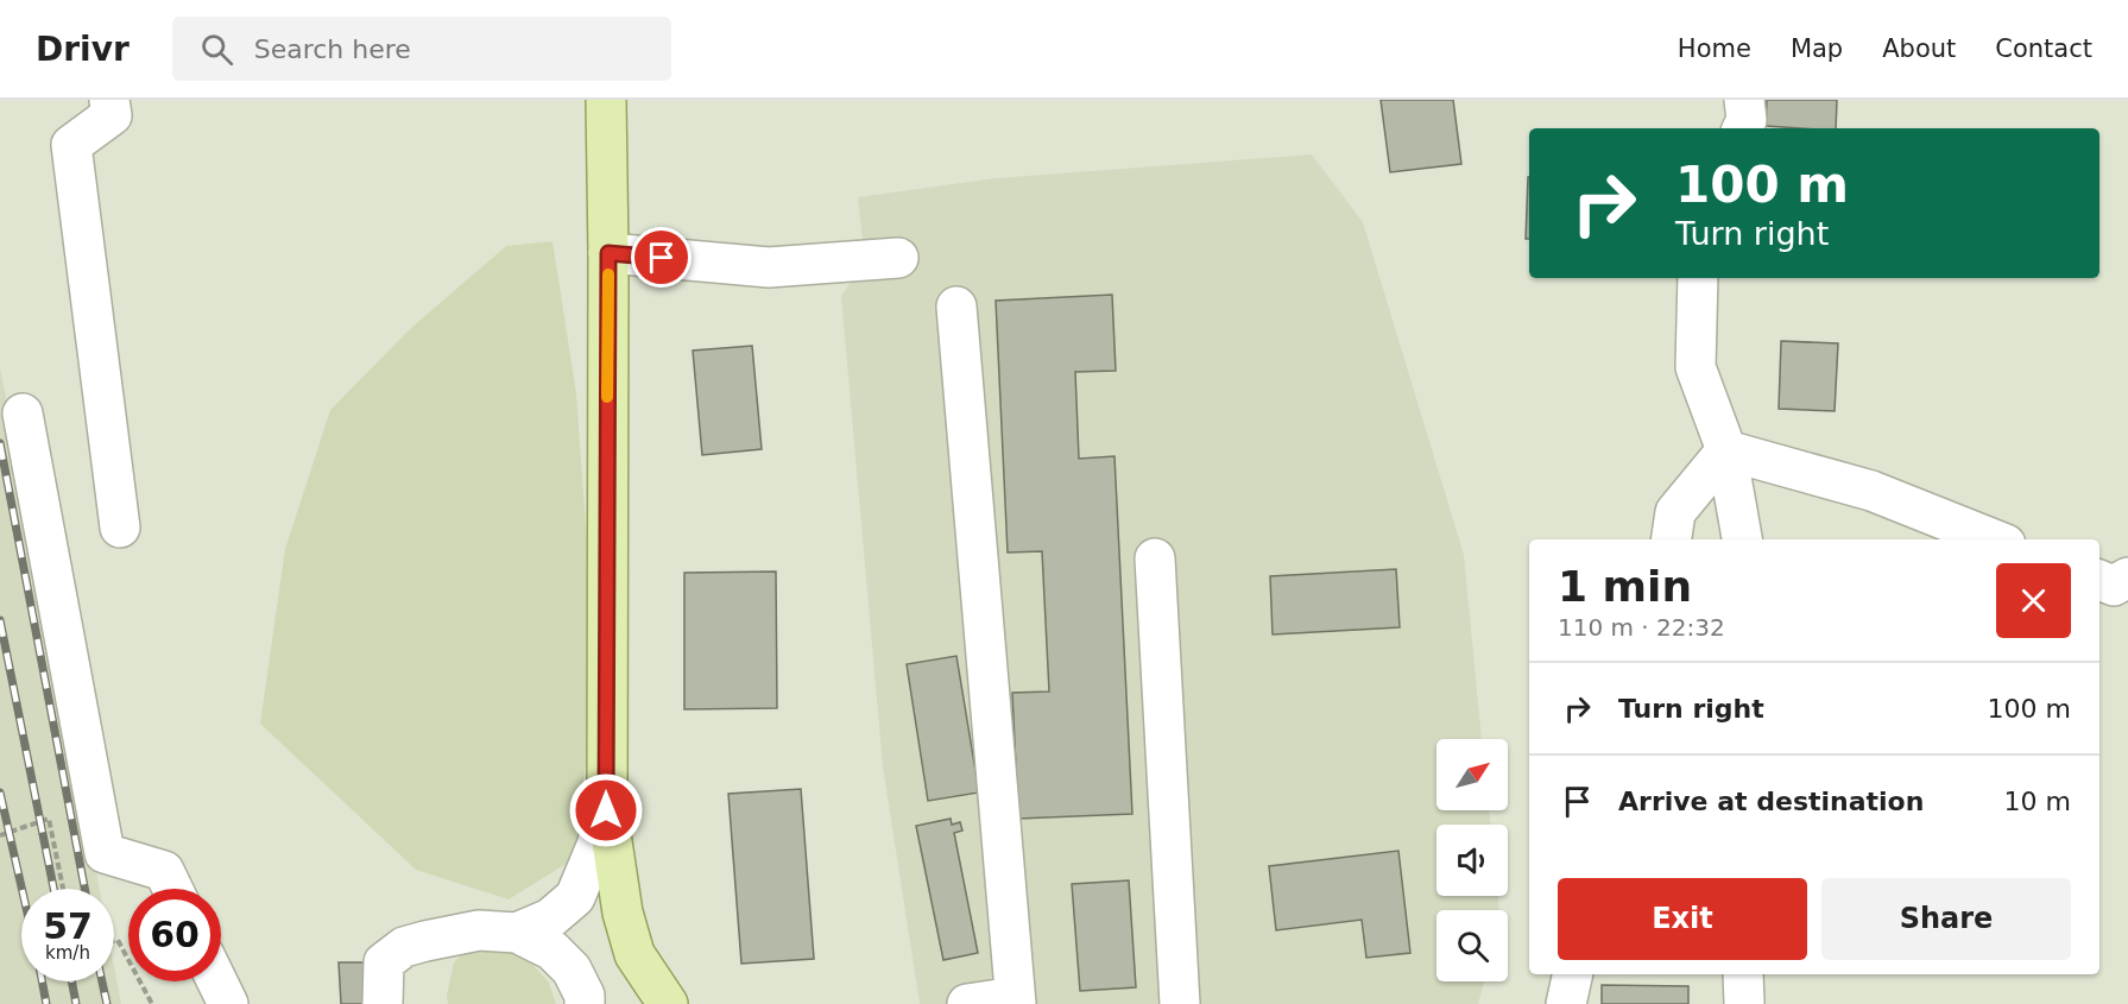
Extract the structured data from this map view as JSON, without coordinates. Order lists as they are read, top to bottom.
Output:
{
  "north": "top right",
  "page": {
    "header": "Drivr",
    "search": "Search here",
    "nav": [
      "Home",
      "Map",
      "About",
      "Contact"
    ],
    "turn": ["100 m", "Turn right"],
    "heading": ["1 min", "110 m · 22:32"],
    "list": [
      {
        "name": "Turn right",
        "value": "100 m"
      },
      {
        "name": "Arrive at destination",
        "value": "10 m"
      }
    ],
    "buttons": ["Exit", "Share"],
    "speed": "57 km/h",
    "limit": "60"
  }
}
